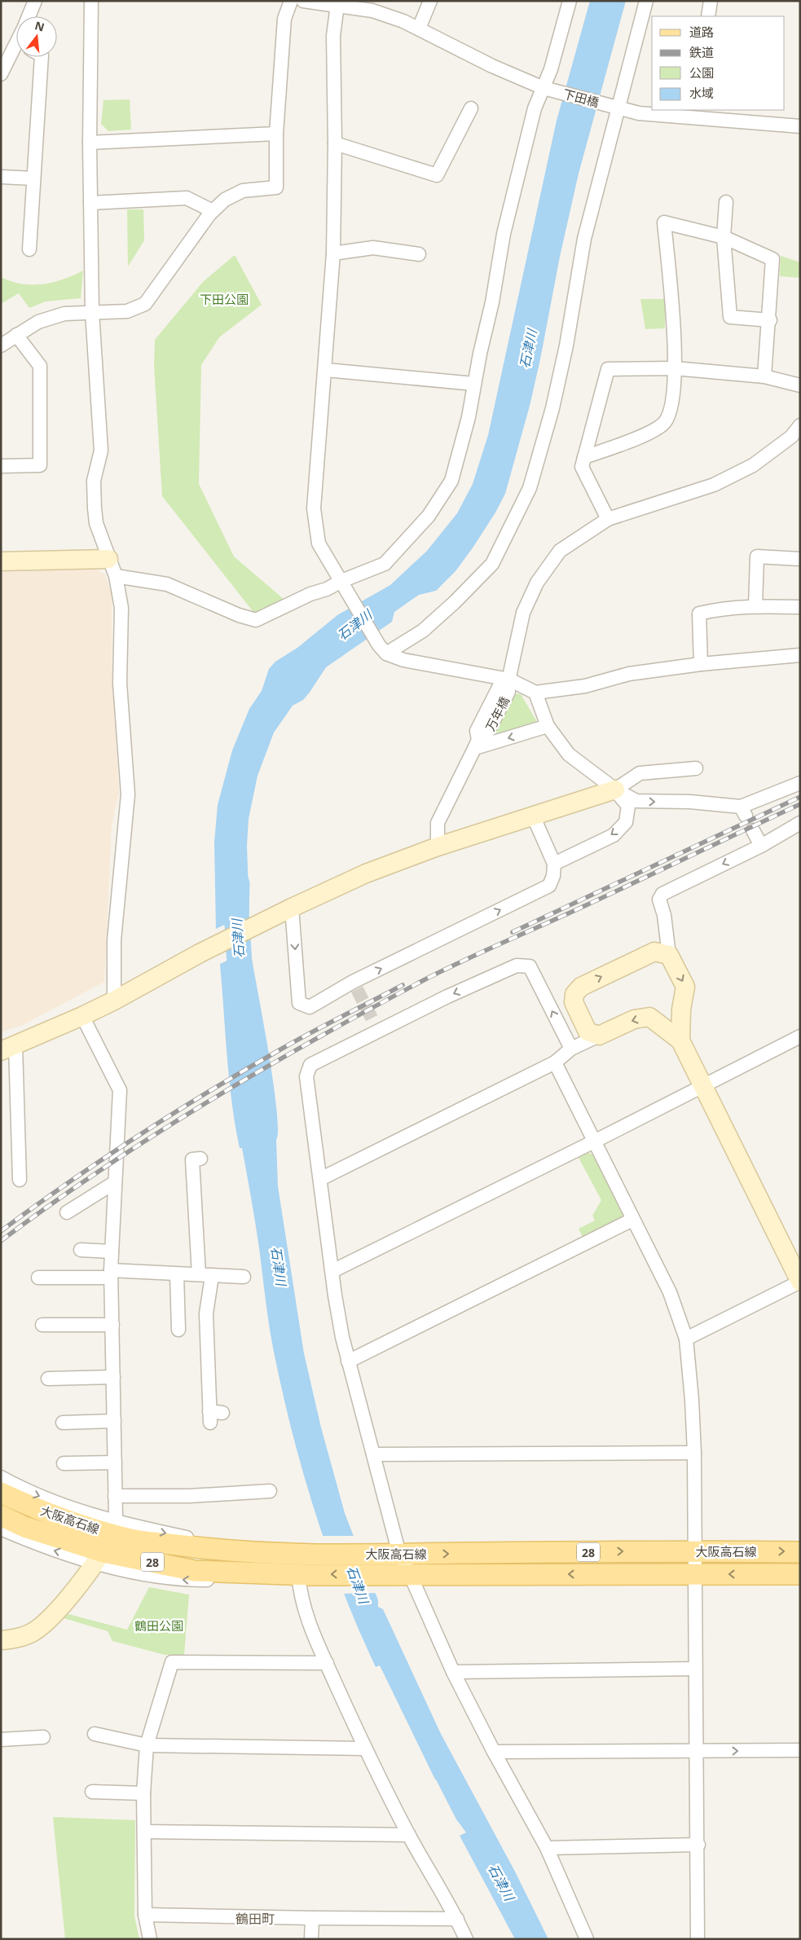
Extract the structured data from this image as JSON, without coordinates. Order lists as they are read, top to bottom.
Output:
{
  "streets": {
    "main road": ["大阪高石線", "28"],
    "street": ["下田橋"]
  },
  "districts": ["鶴田町"],
  "water": ["石津川"],
  "parks": ["下田公園", "鶴田公園"],
  "legend": [
    "道路",
    "鉄道",
    "公園",
    "水域"
  ],
  "north": "top"
}
